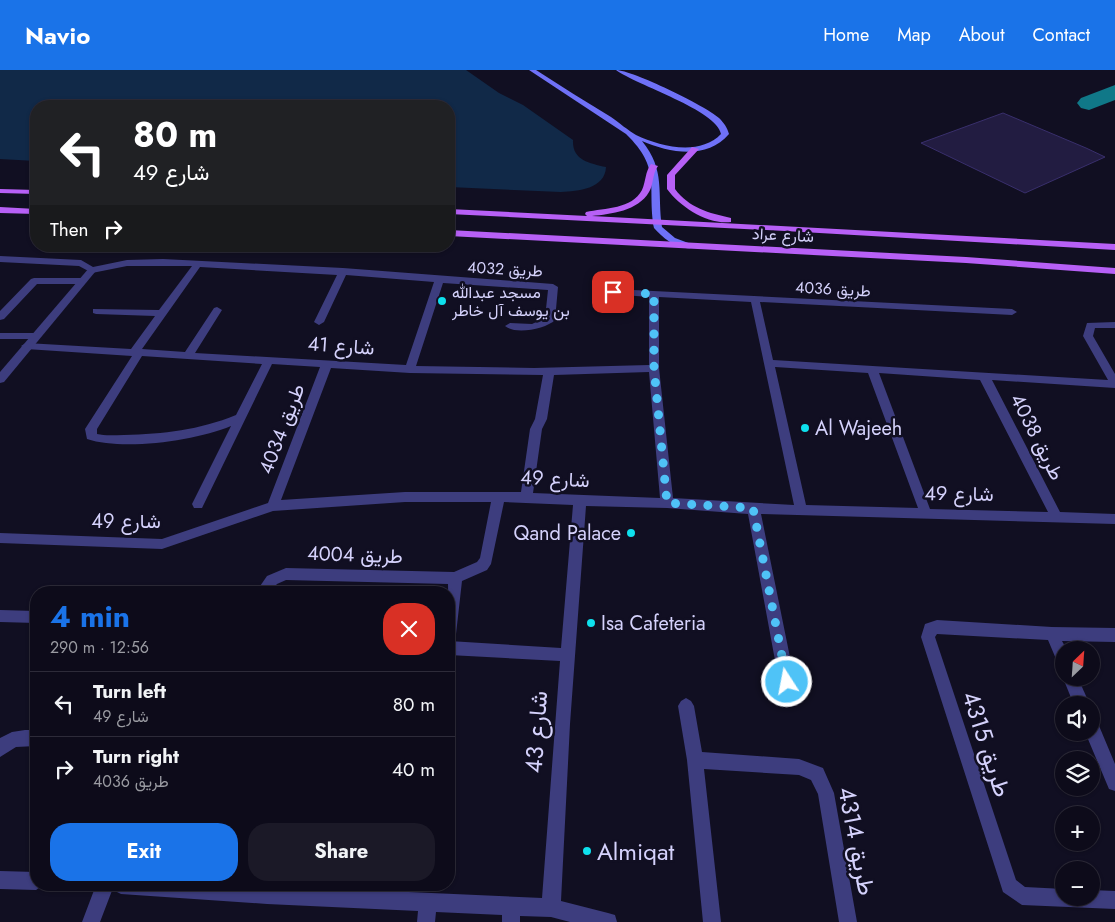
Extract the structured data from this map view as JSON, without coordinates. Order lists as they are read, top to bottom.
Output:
{
  "streets": {
    "main road": ["شارع عراد"],
    "street": [
      "طريق 4032",
      "طريق 4036",
      "شارع 41",
      "طريق 4034",
      "طريق 4038",
      "شارع 49",
      "طريق 4004",
      "شارع 43",
      "طريق 4315",
      "طريق 4314"
    ]
  },
  "crossings": [
    ["طريق 4032", "شارع 41"],
    ["شارع 41", "طريق 4034"],
    ["طريق 4034", "شارع 49"],
    ["طريق 4038", "شارع 49"],
    ["شارع 49", "طريق 4004"],
    ["شارع 49", "شارع 43"]
  ],
  "places": [
    "مسجد عبدالله بن يوسف آل خاطر",
    "Al Wajeeh",
    "Qand Palace",
    "Isa Cafeteria",
    "Almiqat"
  ],
  "north": "top right",
  "page": {
    "header": "Navio",
    "nav": [
      "Home",
      "Map",
      "About",
      "Contact"
    ],
    "turn": ["80 m", "شارع 49"],
    "then": "Then",
    "heading": ["4 min", "290 m · 12:56"],
    "map_buttons": ["+", "−"],
    "list": [
      {
        "name": "Turn left",
        "note": "شارع 49",
        "value": "80 m"
      },
      {
        "name": "Turn right",
        "note": "طريق 4036",
        "value": "40 m"
      }
    ],
    "buttons": ["Exit", "Share"]
  }
}
